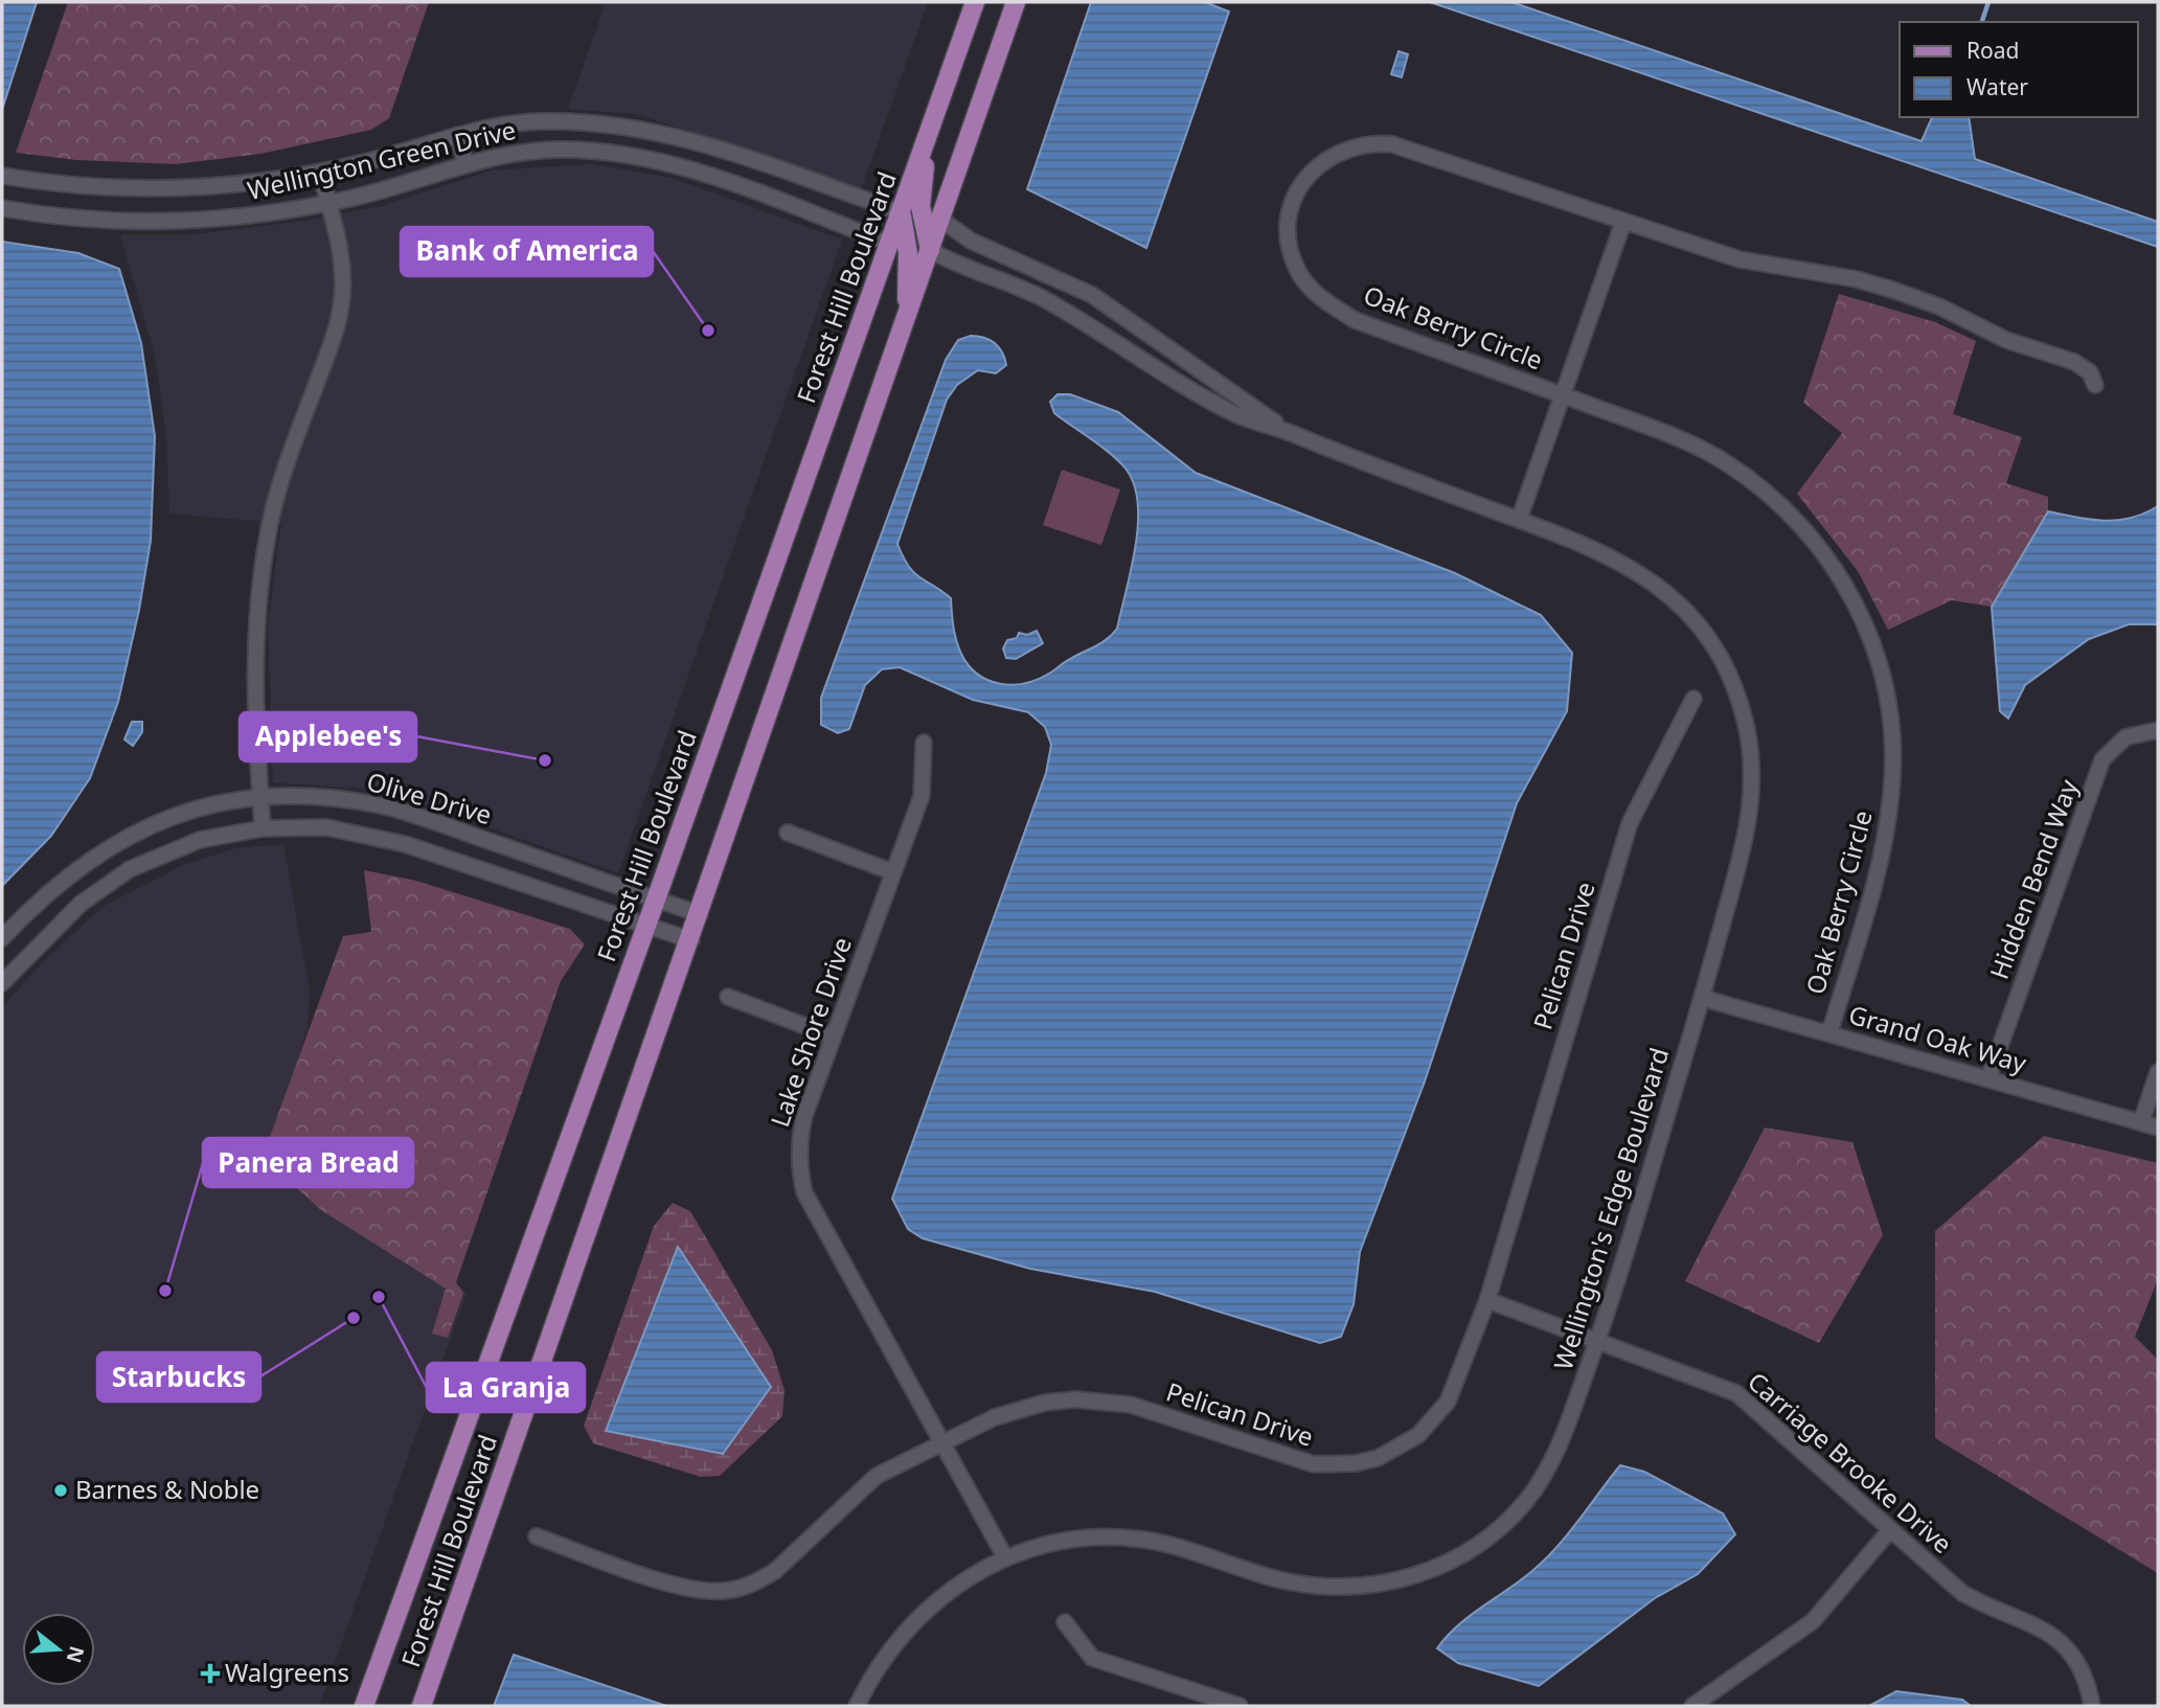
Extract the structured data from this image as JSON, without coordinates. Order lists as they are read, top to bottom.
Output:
{
  "streets": {
    "main road": ["Forest Hill Boulevard"],
    "street": [
      "Wellington Green Drive",
      "Oak Berry Circle",
      "Olive Drive",
      "Hidden Bend Way",
      "Pelican Drive",
      "Lake Shore Drive",
      "Grand Oak Way",
      "Wellington's Edge Boulevard",
      "Carriage Brooke Drive"
    ]
  },
  "crossings": [
    ["Wellington Green Drive", "Forest Hill Boulevard"],
    ["Forest Hill Boulevard", "Olive Drive"],
    ["Forest Hill Boulevard", "Wellington's Edge Boulevard"],
    ["Oak Berry Circle", "Grand Oak Way"],
    ["Hidden Bend Way", "Grand Oak Way"],
    ["Pelican Drive", "Lake Shore Drive"],
    ["Pelican Drive", "Carriage Brooke Drive"],
    ["Lake Shore Drive", "Wellington's Edge Boulevard"],
    ["Grand Oak Way", "Wellington's Edge Boulevard"],
    ["Wellington's Edge Boulevard", "Carriage Brooke Drive"]
  ],
  "places": {
    "other": [
      "Bank of America",
      "Applebee's",
      "Panera Bread",
      "La Granja",
      "Starbucks",
      "Barnes & Noble"
    ],
    "health": ["Walgreens"]
  },
  "legend": ["Road", "Water"],
  "north": "right"
}
